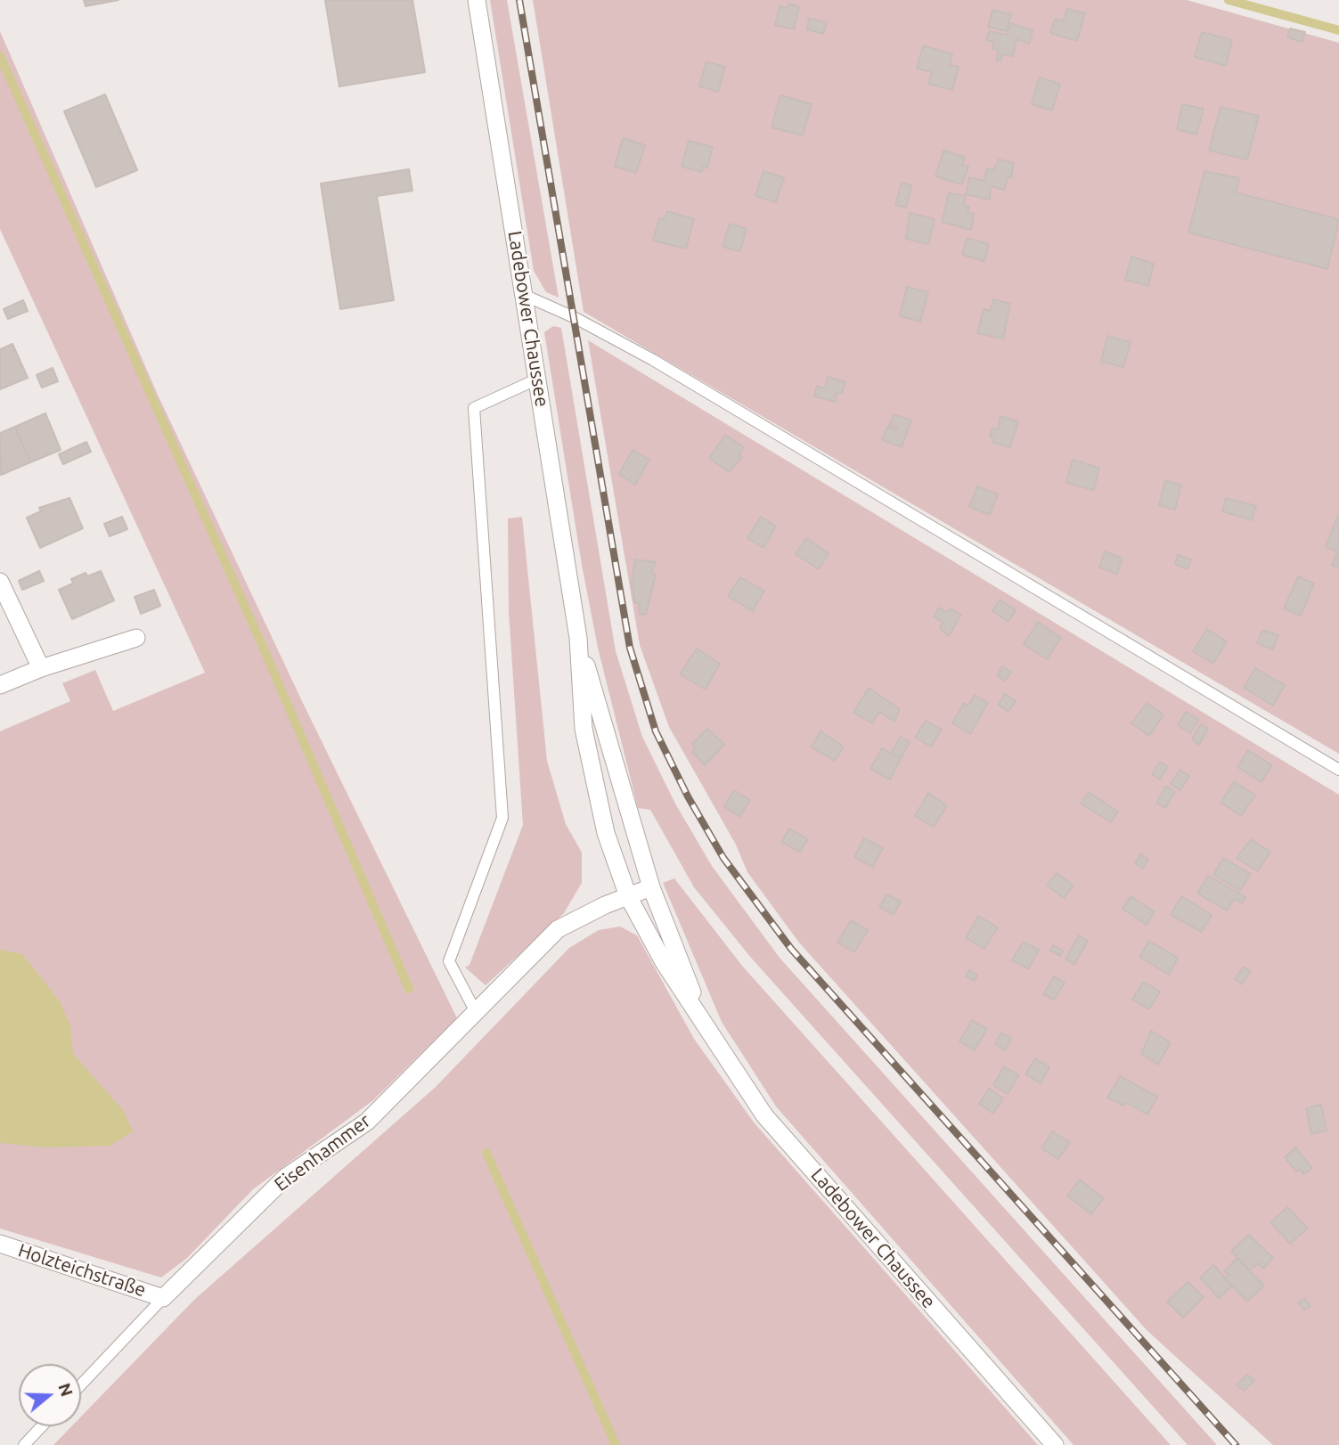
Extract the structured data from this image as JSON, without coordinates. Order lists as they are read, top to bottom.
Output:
{
  "streets": {
    "street": ["Ladebower Chaussee", "Eisenhammer", "Holzteichstraße"]
  },
  "crossings": [
    ["Ladebower Chaussee", "Eisenhammer"],
    ["Eisenhammer", "Holzteichstraße"]
  ],
  "north": "right"
}
